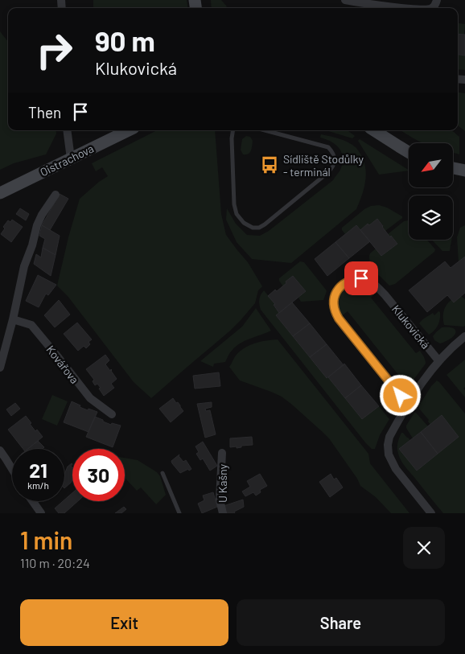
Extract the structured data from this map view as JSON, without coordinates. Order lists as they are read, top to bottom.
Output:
{
  "streets": {
    "street": [
      "Oistrachova",
      "Klukovická",
      "Kovářova",
      "U Kašny"
    ]
  },
  "places": {
    "bus stop": ["Sídliště Stodůlky - terminál"]
  },
  "north": "bottom left",
  "page": {
    "turn": ["90 m", "Klukovická"],
    "then": "Then",
    "speed": "21 km/h",
    "limit": "30",
    "heading": ["1 min", "110 m · 20:24"],
    "buttons": ["Exit", "Share"]
  }
}
